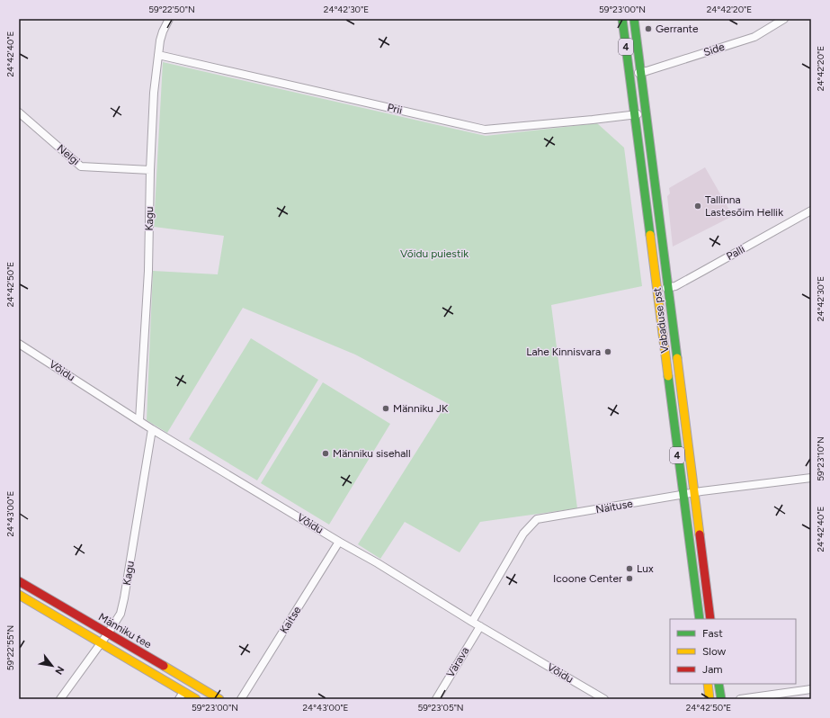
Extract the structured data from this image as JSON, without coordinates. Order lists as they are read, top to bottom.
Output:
{
  "streets": {
    "main road": ["4", "Vabaduse pst", "Männiku tee"],
    "street": [
      "Side",
      "Prii",
      "Nelgi",
      "Kagu",
      "Palli",
      "Võidu",
      "Näituse",
      "Kaitse",
      "Värava"
    ]
  },
  "crossings": [
    ["Side", "Vabaduse pst"],
    ["Prii", "Kagu"],
    ["Prii", "Vabaduse pst"],
    ["Nelgi", "Kagu"],
    ["Kagu", "Võidu"],
    ["Kagu", "Männiku tee"],
    ["Palli", "Vabaduse pst"],
    ["Vabaduse pst", "Näituse"],
    ["Võidu", "Näituse"],
    ["Võidu", "Kaitse"],
    ["Võidu", "Värava"]
  ],
  "parks": ["Võidu puiestik"],
  "places": [
    "Gerrante",
    "Tallinna Lastesõim Hellik",
    "Lahe Kinnisvara",
    "Männiku JK",
    "Männiku sisehall",
    "Lux",
    "Icoone Center"
  ],
  "legend": ["Fast", "Slow", "Jam"],
  "north": "bottom right",
  "coordinates": [
    "59°22'50\"N",
    "24°42'30\"E",
    "59°23'00\"N",
    "24°42'20\"E",
    "24°42'40\"E",
    "24°42'50\"E",
    "59°23'10\"N",
    "24°43'00\"E",
    "59°22'55\"N",
    "59°23'05\"N"
  ]
}
